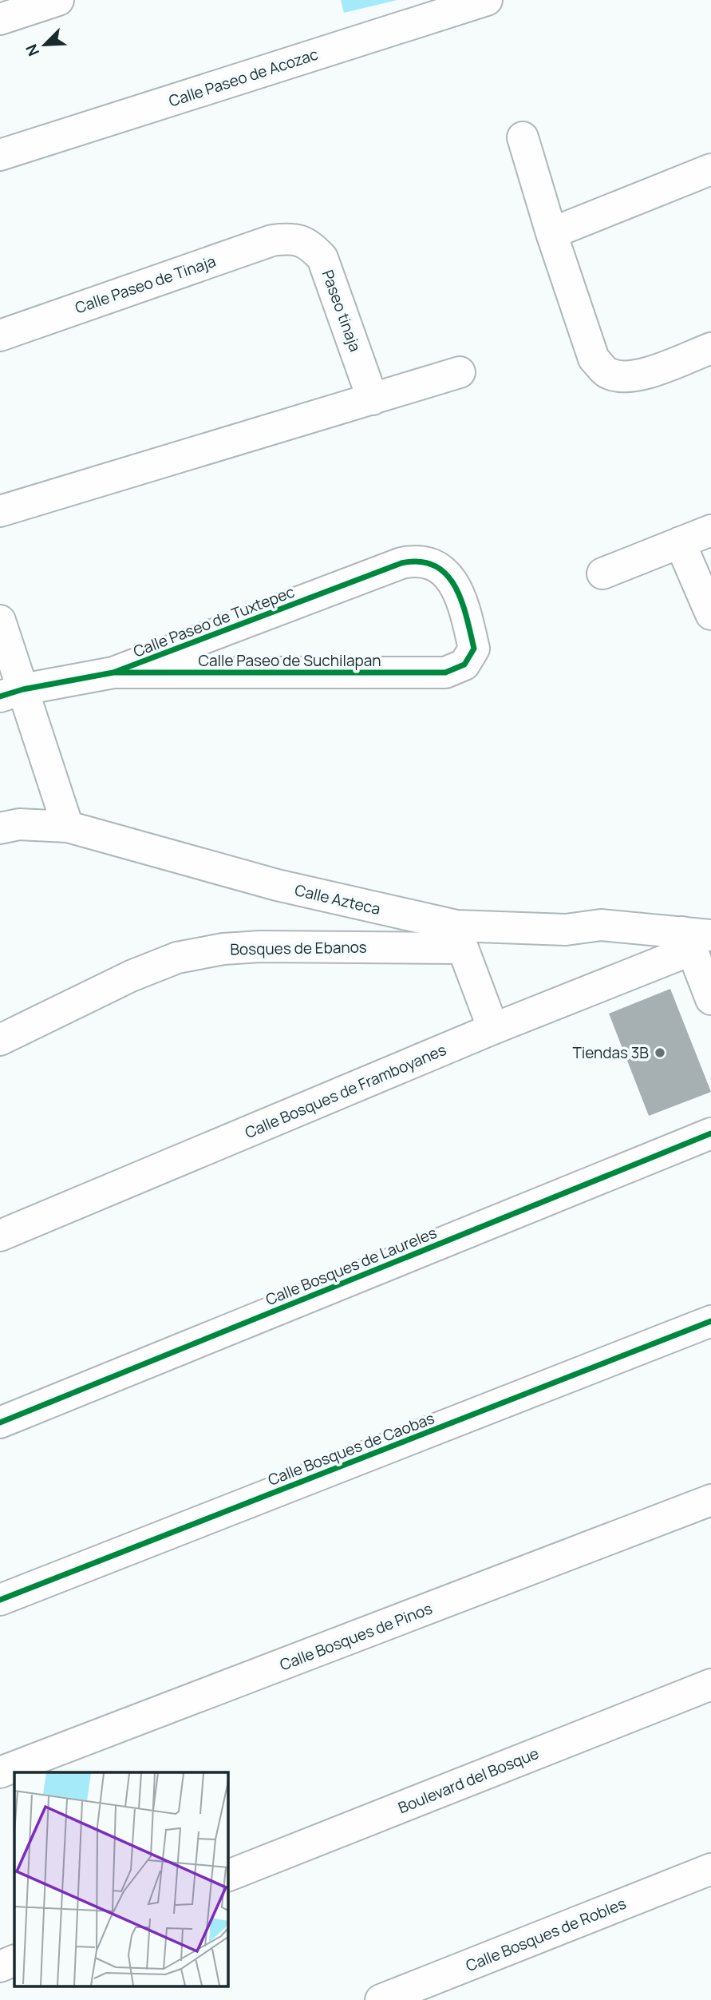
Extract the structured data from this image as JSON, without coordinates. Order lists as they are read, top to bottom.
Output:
{
  "streets": {
    "street": [
      "Calle Paseo de Acozac",
      "Calle Paseo de Tinaja",
      "Paseo tinaja",
      "Calle Paseo de Tuxtepec",
      "Calle Paseo de Suchilapan",
      "Calle Azteca",
      "Bosques de Ebanos",
      "Calle Bosques de Framboyanes",
      "Calle Bosques de Laureles",
      "Calle Bosques de Caobas",
      "Calle Bosques de Pinos",
      "Boulevard del Bosque",
      "Calle Bosques de Robles"
    ]
  },
  "crossings": [
    ["Calle Paseo de Tinaja", "Paseo tinaja"],
    ["Calle Paseo de Tuxtepec", "Calle Paseo de Suchilapan"],
    ["Calle Azteca", "Bosques de Ebanos"],
    ["Calle Azteca", "Calle Bosques de Framboyanes"]
  ],
  "places": ["Tiendas 3B"],
  "north": "bottom left"
}
